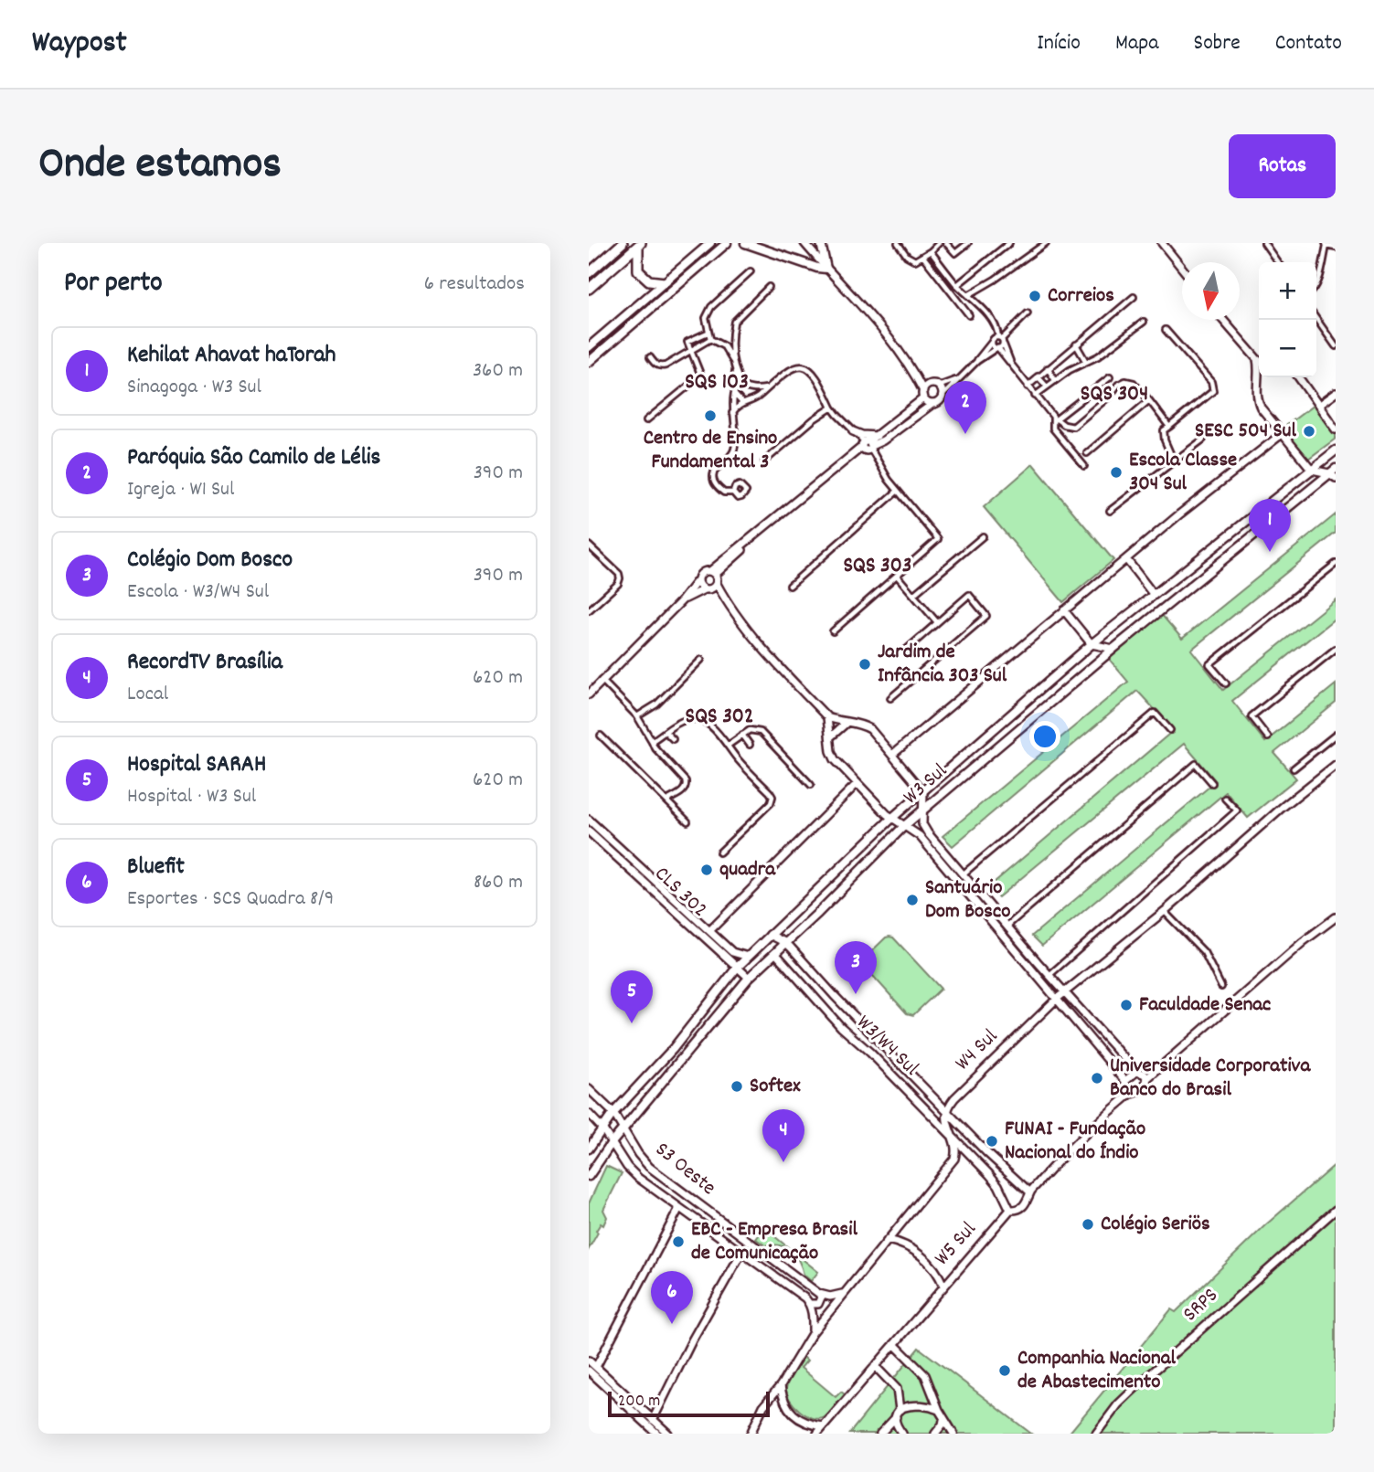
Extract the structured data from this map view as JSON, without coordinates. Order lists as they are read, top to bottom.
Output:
{
  "streets": {
    "main road": [
      "W3 Sul",
      "CLS 302",
      "W3/W4 Sul",
      "W4 Sul",
      "S3 Oeste",
      "W5 Sul",
      "SRPS"
    ]
  },
  "crossings": [
    ["W3 Sul", "CLS 302"],
    ["W3 Sul", "W3/W4 Sul"],
    ["W3 Sul", "S3 Oeste"],
    ["W3/W4 Sul", "W4 Sul"],
    ["W3/W4 Sul", "W5 Sul"]
  ],
  "districts": [
    "SQS 103",
    "SQS 304",
    "SQS 303",
    "SQS 302"
  ],
  "places": [
    "Correios",
    "Centro de Ensino Fundamental 3",
    "SESC 504 Sul",
    "Escola Classe 304 Sul",
    "Jardim de Infância 303 Sul",
    "quadra",
    "Santuário Dom Bosco",
    "Faculdade Senac",
    "Universidade Corporativa Banco do Brasil",
    "Softex",
    "FUNAI - Fundação Nacional do Índio",
    "Colégio Seriös",
    "EBC - Empresa Brasil de Comunicação",
    "Companhia Nacional de Abastecimento"
  ],
  "scale_bar": "200 m",
  "north": "bottom",
  "page": {
    "header": "Waypost",
    "nav": [
      "Início",
      "Mapa",
      "Sobre",
      "Contato"
    ],
    "title": "Onde estamos",
    "buttons": "Rotas",
    "heading": ["Por perto", "6 resultados"],
    "map_buttons": ["+", "−"],
    "list": [
      {
        "mark": "1",
        "name": "Kehilat Ahavat haTorah",
        "note": "Sinagoga · W3 Sul",
        "value": "360 m"
      },
      {
        "mark": "2",
        "name": "Paróquia São Camilo de Lélis",
        "note": "Igreja · W1 Sul",
        "value": "390 m"
      },
      {
        "mark": "3",
        "name": "Colégio Dom Bosco",
        "note": "Escola · W3/W4 Sul",
        "value": "390 m"
      },
      {
        "mark": "4",
        "name": "RecordTV Brasília",
        "note": "Local",
        "value": "620 m"
      },
      {
        "mark": "5",
        "name": "Hospital SARAH",
        "note": "Hospital · W3 Sul",
        "value": "620 m"
      },
      {
        "mark": "6",
        "name": "Bluefit",
        "note": "Esportes · SCS Quadra 8/9",
        "value": "860 m"
      }
    ],
    "pins": [
      "2",
      "1",
      "3",
      "5",
      "4",
      "6"
    ],
    "scale": "200 m"
  }
}
